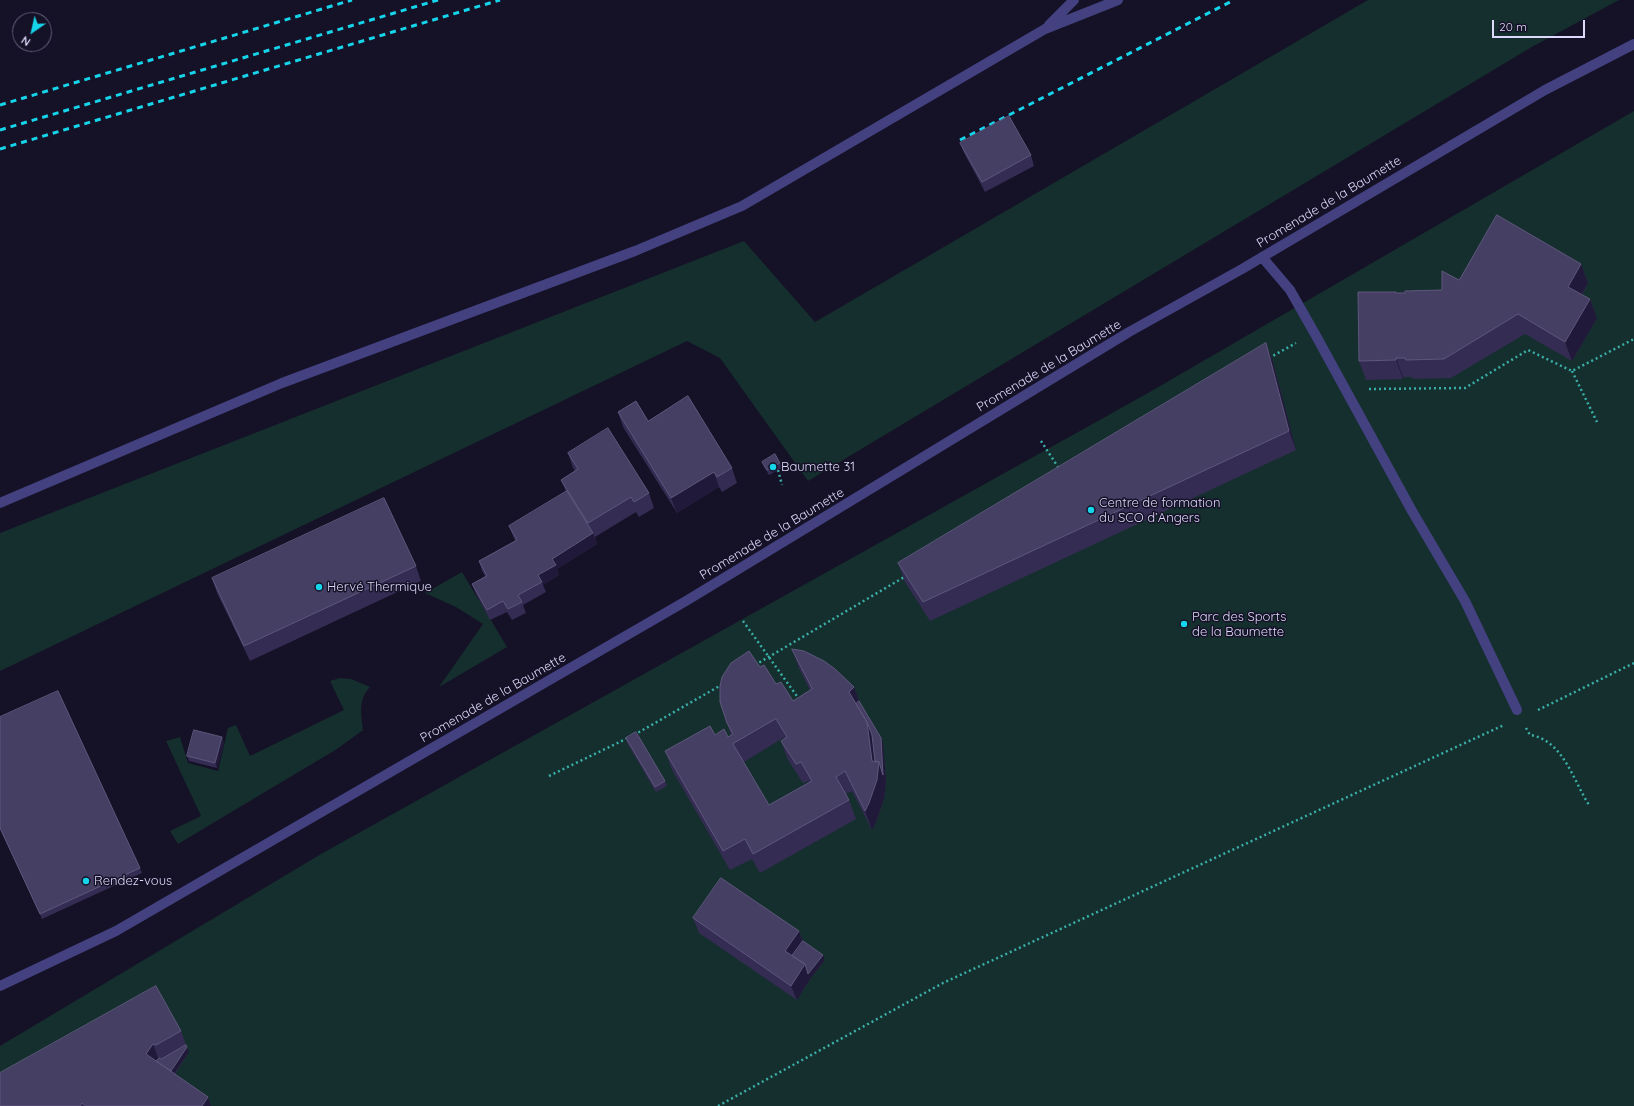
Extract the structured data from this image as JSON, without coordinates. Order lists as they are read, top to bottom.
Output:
{
  "streets": {
    "street": ["Promenade de la Baumette"]
  },
  "places": [
    "Baumette 31",
    "Centre de formation du SCO d’Angers",
    "Hervé Thermique",
    "Parc des Sports de la Baumette",
    "Rendez-vous"
  ],
  "scale_bar": "20 m",
  "north": "bottom left"
}
